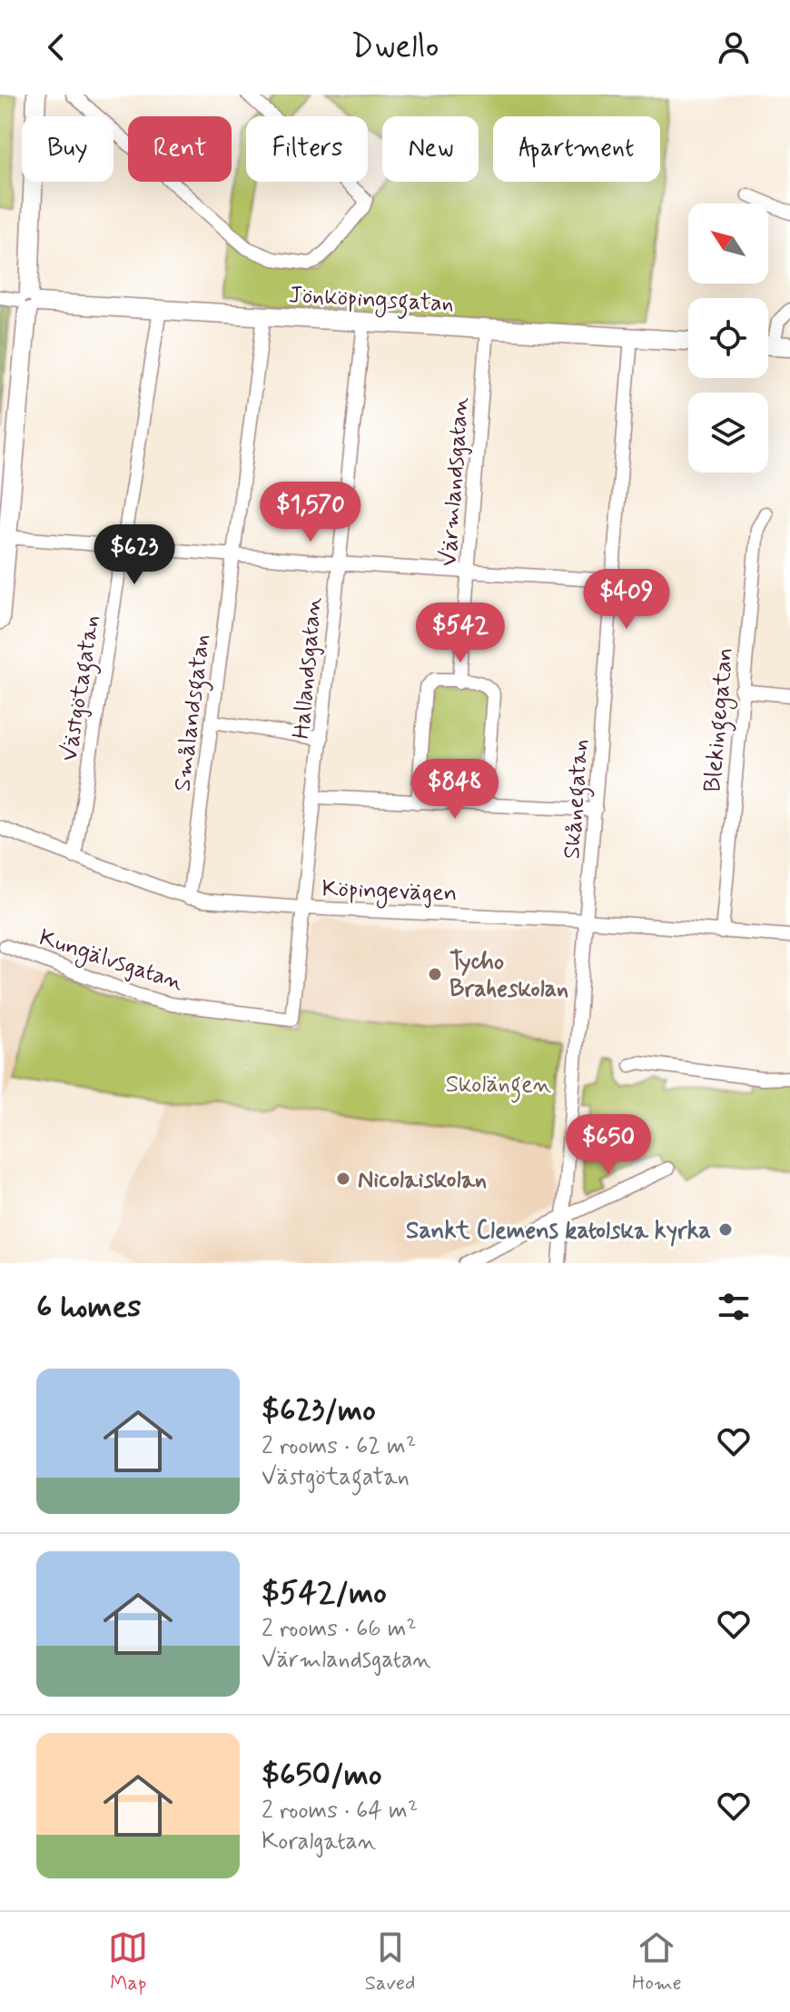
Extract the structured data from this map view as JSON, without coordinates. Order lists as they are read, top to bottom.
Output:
{
  "streets": {
    "street": [
      "Jönköpingsgatan",
      "Värmlandsgatan",
      "Hallandsgatan",
      "Västgötagatan",
      "Smålandsgatan",
      "Blekingegatan",
      "Skånegatan",
      "Köpingevägen",
      "Kungälvsgatan"
    ]
  },
  "crossings": [
    ["Jönköpingsgatan", "Värmlandsgatan"],
    ["Jönköpingsgatan", "Hallandsgatan"],
    ["Jönköpingsgatan", "Västgötagatan"],
    ["Jönköpingsgatan", "Smålandsgatan"],
    ["Jönköpingsgatan", "Skånegatan"],
    ["Hallandsgatan", "Köpingevägen"],
    ["Hallandsgatan", "Kungälvsgatan"],
    ["Västgötagatan", "Köpingevägen"],
    ["Smålandsgatan", "Köpingevägen"],
    ["Blekingegatan", "Köpingevägen"],
    ["Skånegatan", "Köpingevägen"]
  ],
  "parks": ["Skolängen"],
  "places": ["Tycho Braheskolan", "Nicolaiskolan", "Sankt Clemens katolska kyrka"],
  "north": "top left",
  "page": {
    "header": "Dwello",
    "chip": [
      "Buy",
      "Rent",
      "Filters",
      "New",
      "Apartment"
    ],
    "price": [
      "$1,570",
      "$623",
      "$409",
      "$542",
      "$848",
      "$650"
    ],
    "heading": "6 homes",
    "list": [
      {
        "name": "$623/mo",
        "note": "2 rooms · 62 m² · Västgötagatan"
      },
      {
        "name": "$542/mo",
        "note": "2 rooms · 66 m² · Värmlandsgatan"
      },
      {
        "name": "$650/mo",
        "note": "2 rooms · 64 m² · Koralgatan"
      }
    ],
    "tabs": ["Map", "Saved", "Home"]
  }
}
